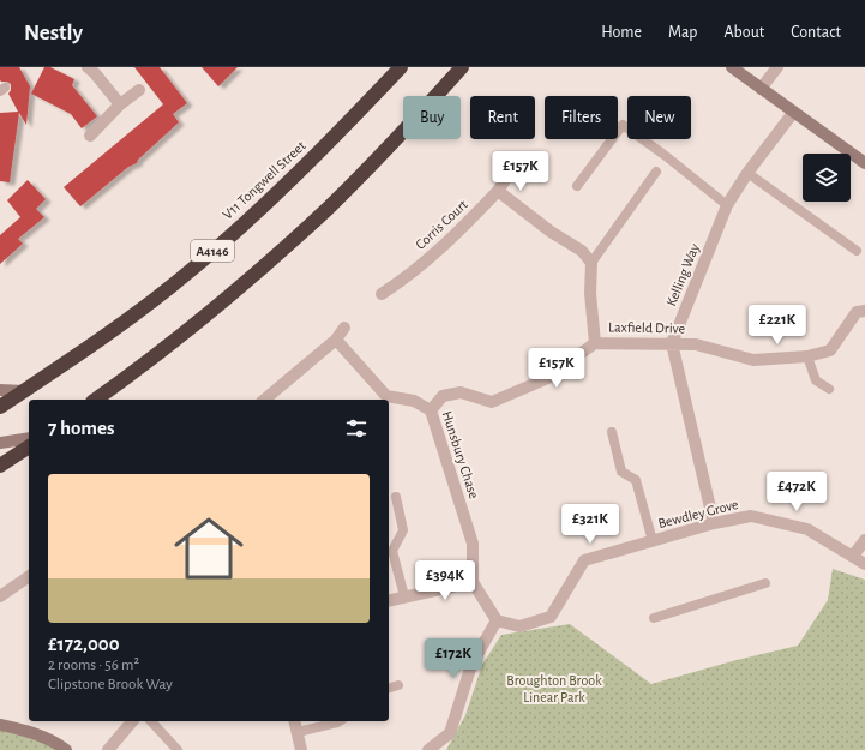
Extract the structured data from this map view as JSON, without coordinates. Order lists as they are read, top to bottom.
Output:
{
  "streets": {
    "highway": ["V11 Tongwell Street", "A4146"],
    "street": [
      "Corris Court",
      "Kelling Way",
      "Laxfield Drive",
      "Hunsbury Chase",
      "Bewdley Grove"
    ]
  },
  "crossings": [
    ["Kelling Way", "Laxfield Drive"],
    ["Laxfield Drive", "Hunsbury Chase"]
  ],
  "parks": ["Broughton Brook Linear Park"],
  "page": {
    "header": "Nestly",
    "nav": [
      "Home",
      "Map",
      "About",
      "Contact"
    ],
    "chip": [
      "Buy",
      "Rent",
      "Filters",
      "New"
    ],
    "price": [
      "£157K",
      "£221K",
      "£157K",
      "£472K",
      "£321K",
      "£394K",
      "£172K"
    ],
    "heading": "7 homes",
    "list": [
      {
        "name": "£172,000",
        "note": "2 rooms · 56 m² · Clipstone Brook Way"
      }
    ]
  }
}
